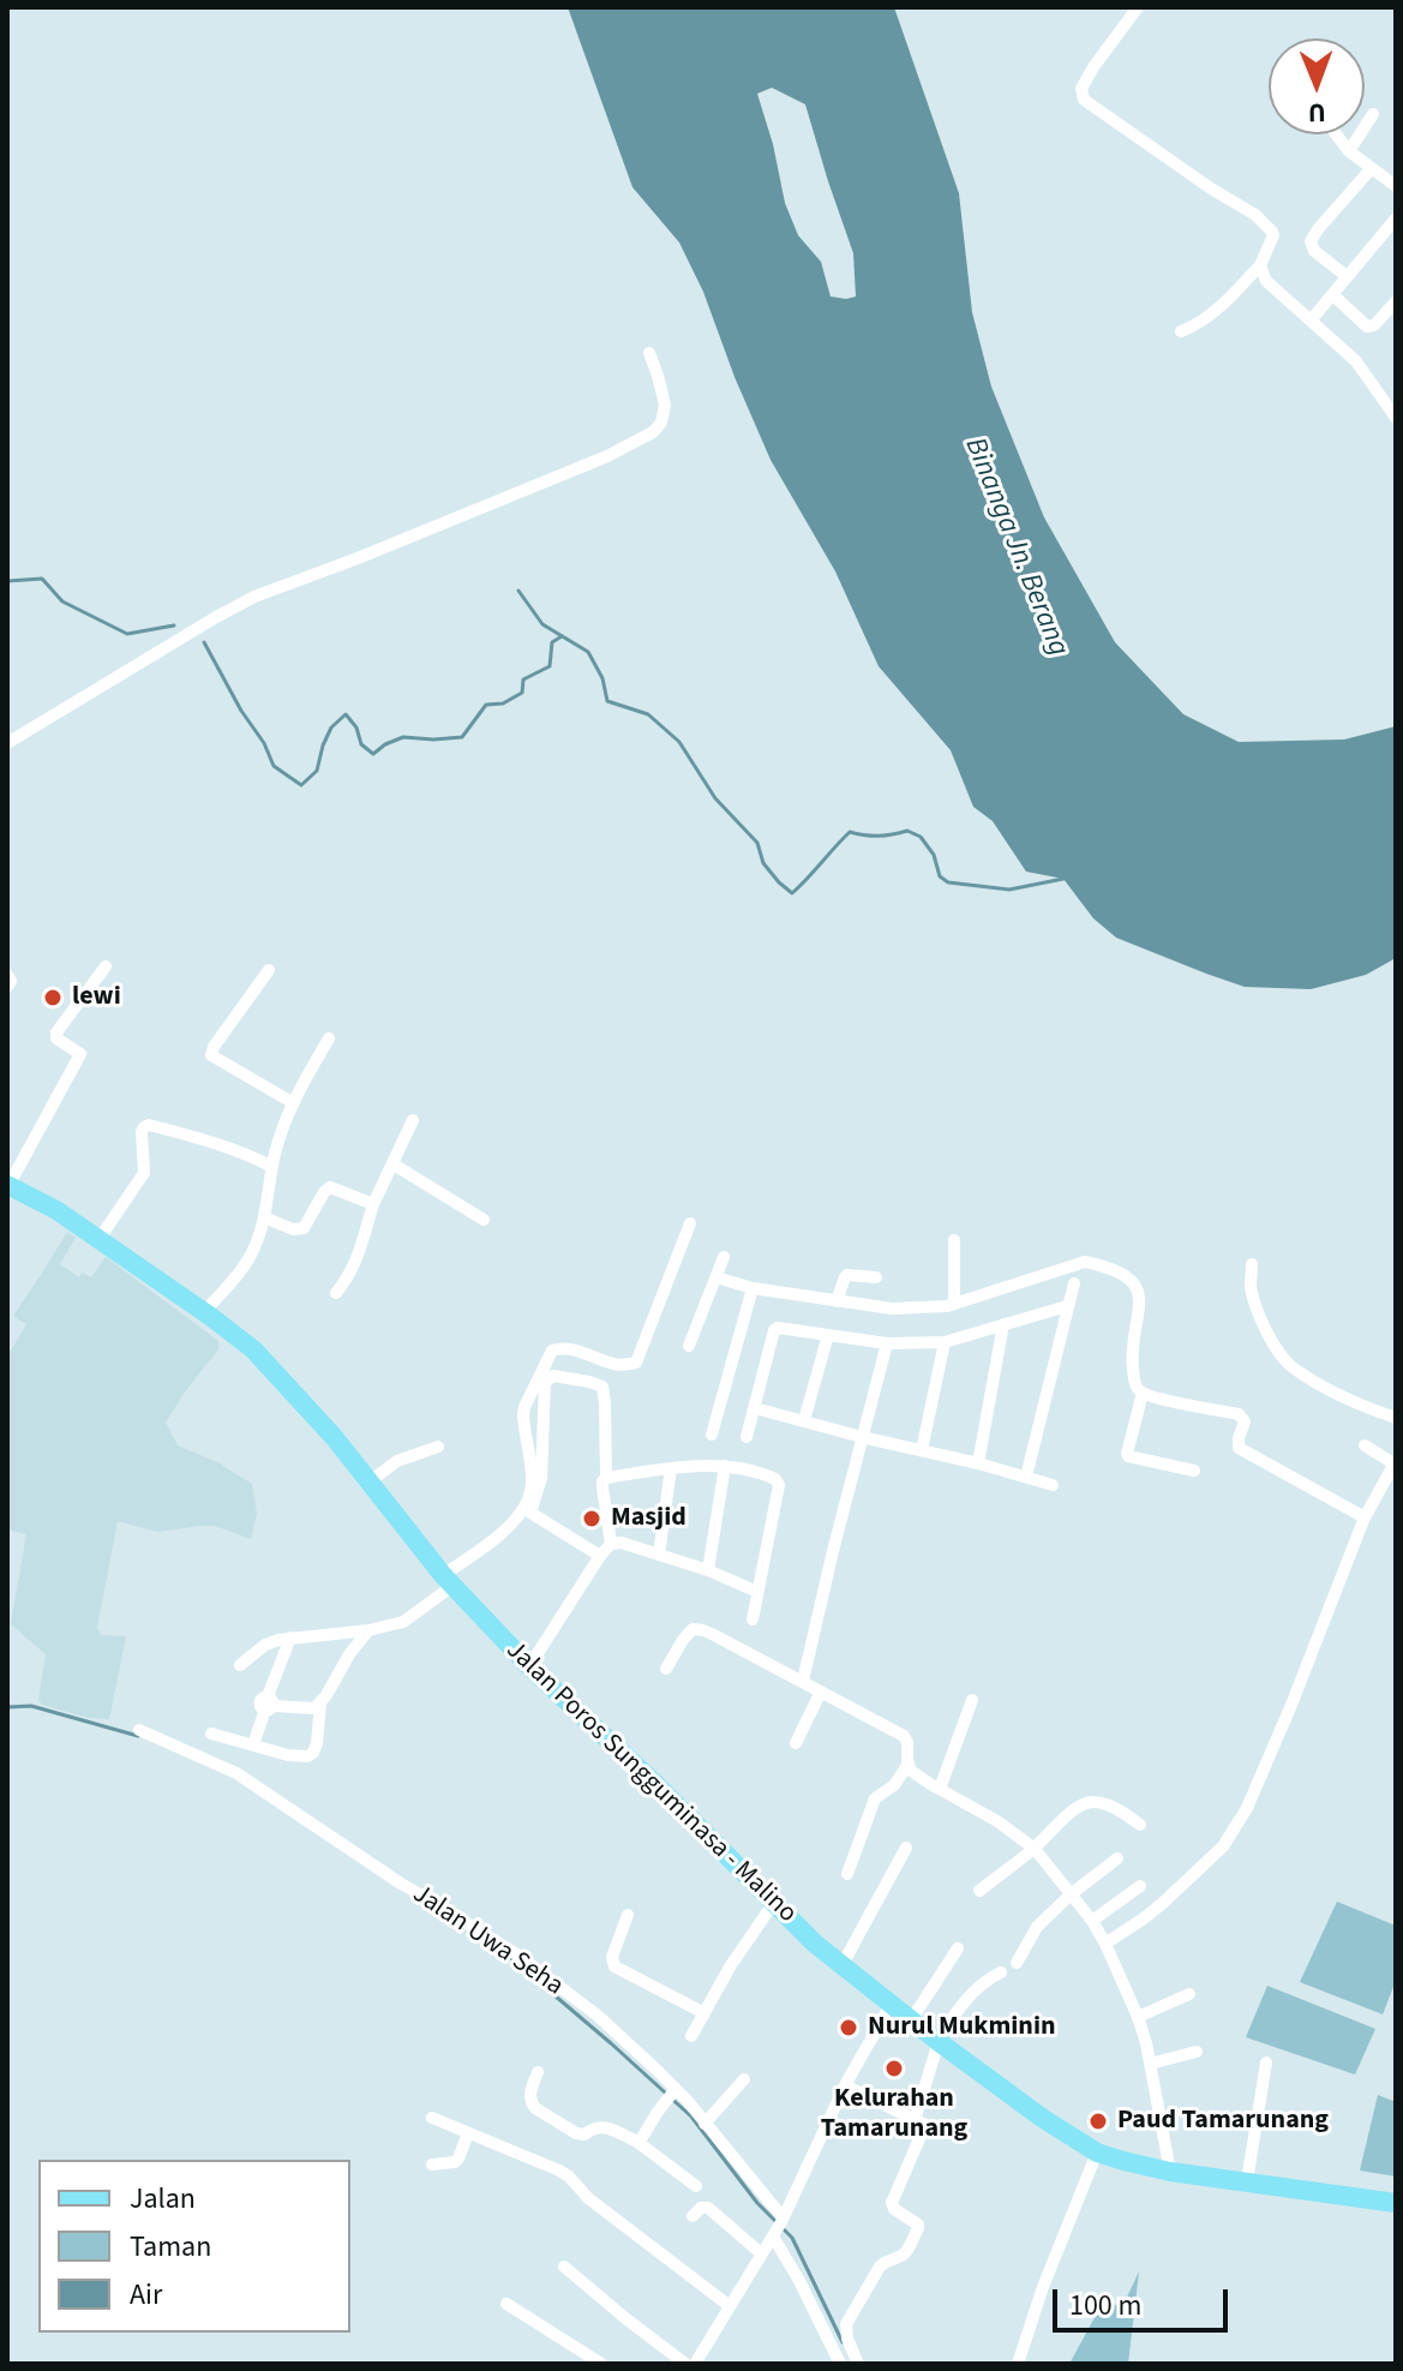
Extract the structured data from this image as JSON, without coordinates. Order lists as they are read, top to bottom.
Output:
{
  "streets": {
    "main road": ["Jalan Poros Sungguminasa - Malino"],
    "street": ["Jalan Uwa Seha"]
  },
  "water": ["Binanga Jn. Berang"],
  "places": [
    "lewi",
    "Masjid",
    "Nurul Mukminin",
    "Kelurahan Tamarunang",
    "Paud Tamarunang"
  ],
  "legend": ["Jalan", "Taman", "Air"],
  "scale_bar": "100 m",
  "north": "bottom"
}
